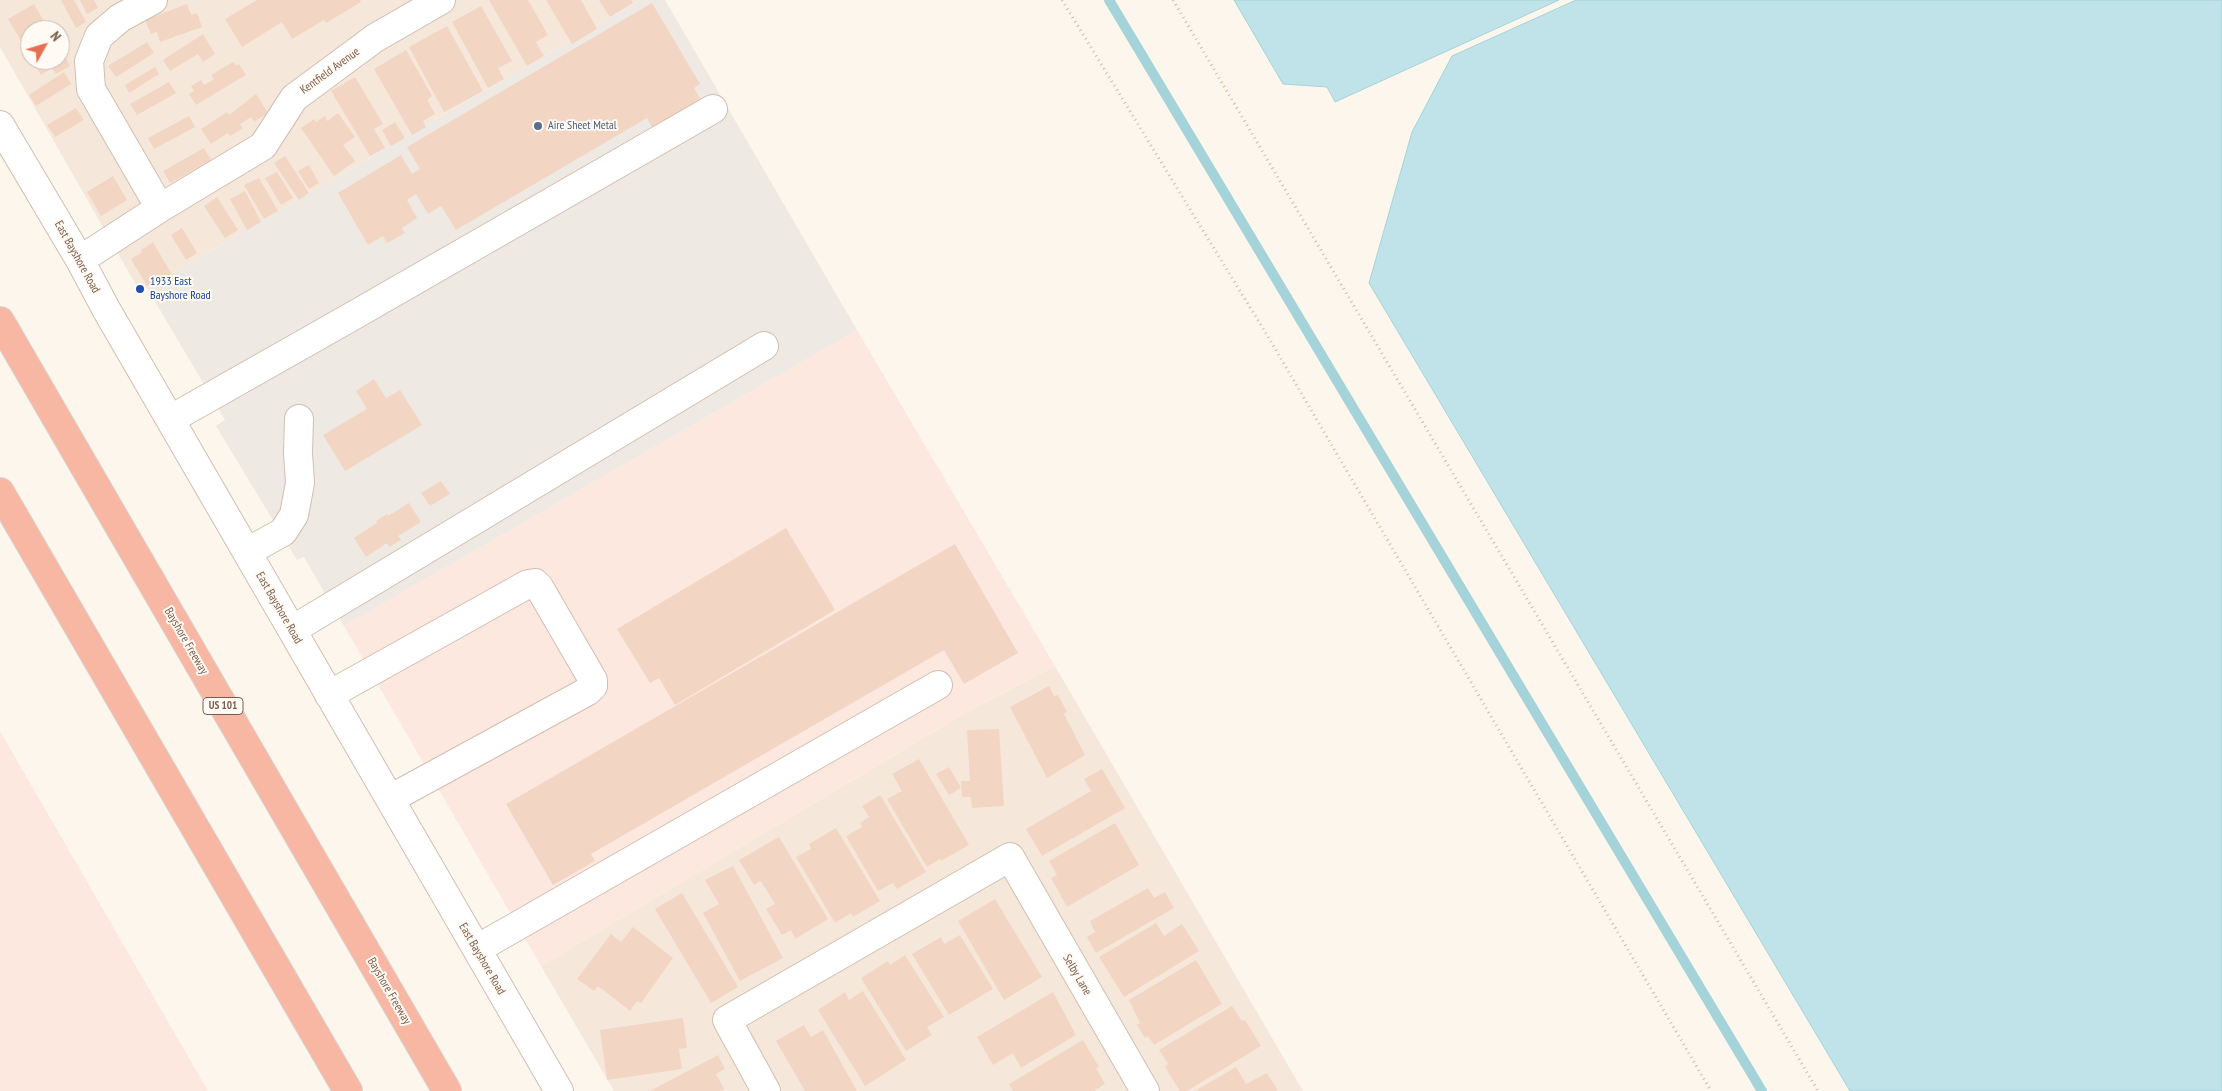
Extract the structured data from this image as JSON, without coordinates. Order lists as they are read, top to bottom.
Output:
{
  "streets": {
    "highway": ["Bayshore Freeway", "US 101"],
    "street": ["Kentfield Avenue", "East Bayshore Road", "Selby Lane"]
  },
  "crossings": [
    ["Kentfield Avenue", "East Bayshore Road"]
  ],
  "places": ["Aire Sheet Metal", "1933 East Bayshore Road"],
  "north": "top right"
}
